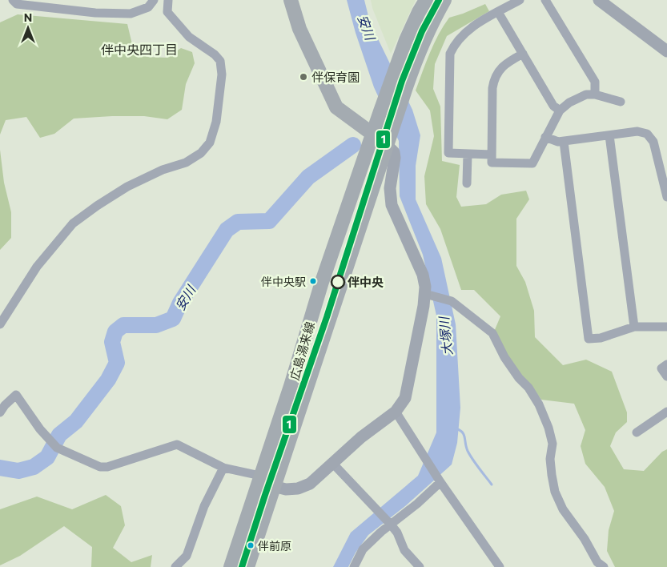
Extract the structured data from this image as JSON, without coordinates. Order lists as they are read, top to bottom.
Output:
{
  "streets": {
    "main road": ["広島湯来線"]
  },
  "districts": ["伴中央四丁目"],
  "water": ["安川", "大塚川"],
  "places": [
    "伴保育園",
    "伴中央駅",
    "伴中央",
    "伴前原"
  ],
  "lines": ["transit line 1"],
  "north": "top"
}
